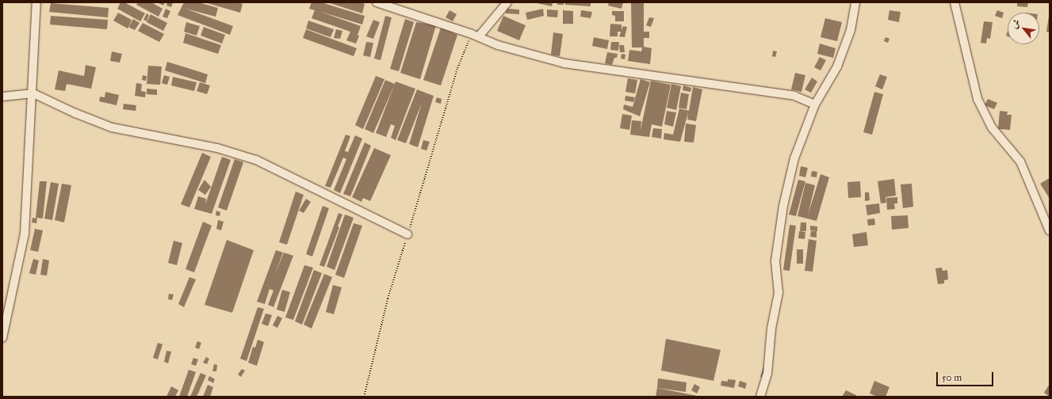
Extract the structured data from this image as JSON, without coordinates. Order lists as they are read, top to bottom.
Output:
{
  "scale_bar": "50 m",
  "north": "top left"
}
